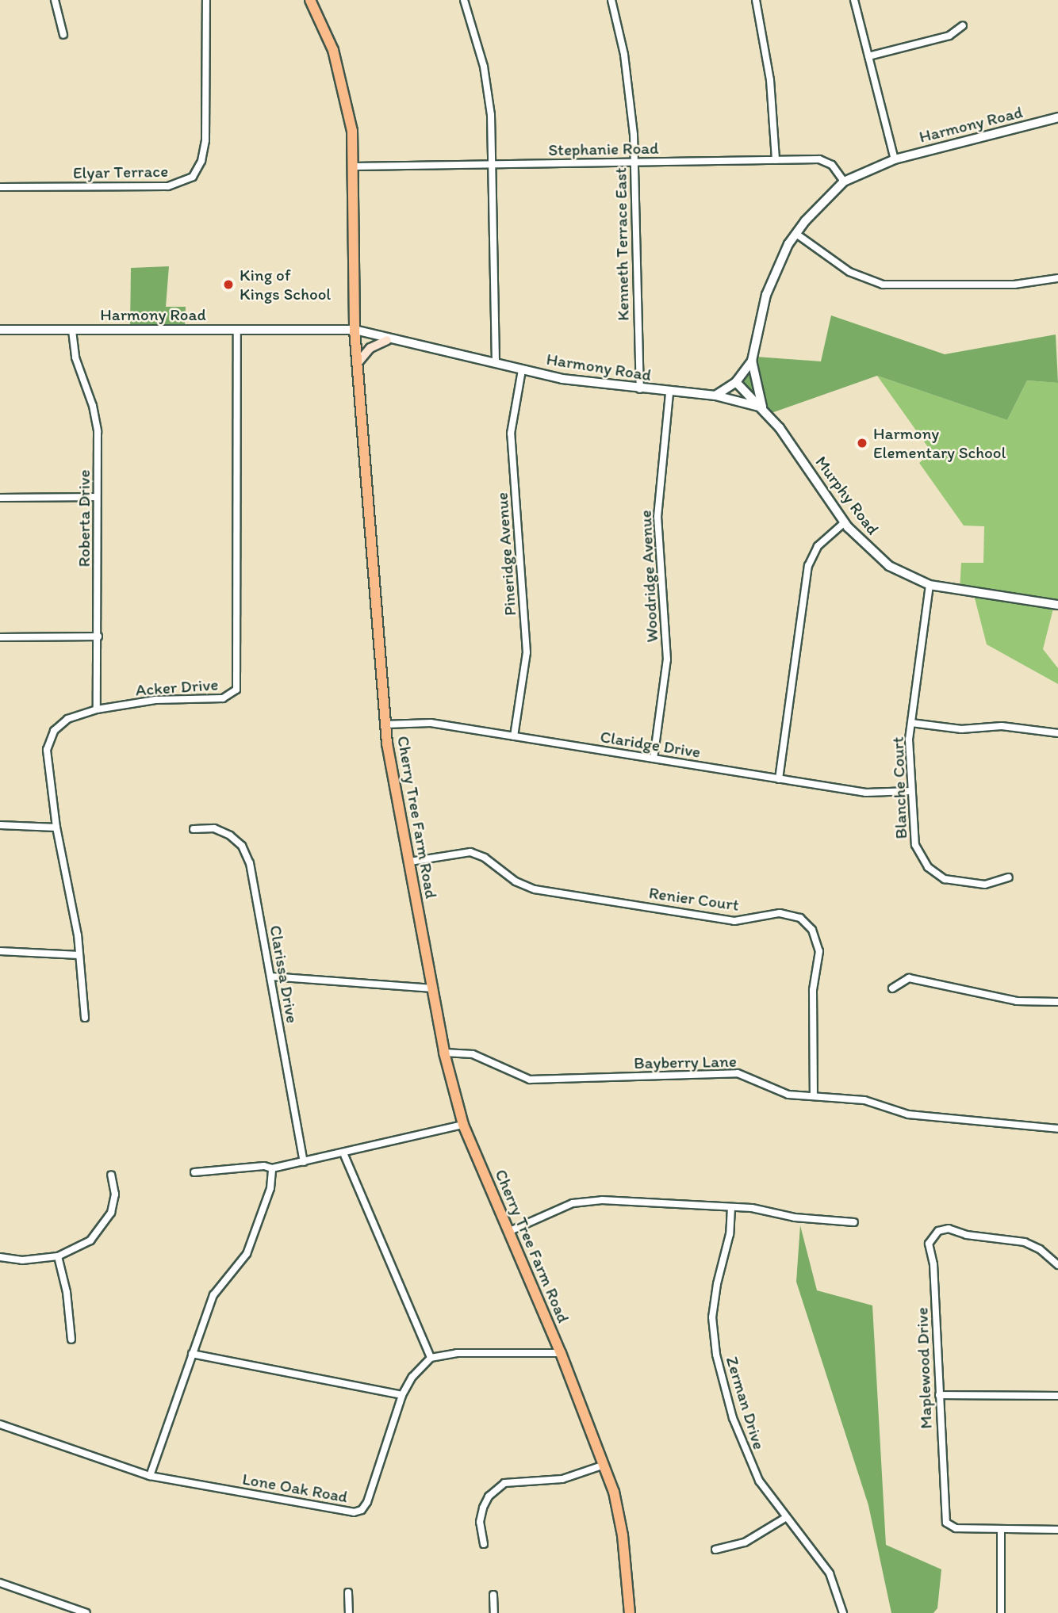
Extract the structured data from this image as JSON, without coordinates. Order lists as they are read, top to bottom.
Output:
{
  "streets": {
    "main road": ["Cherry Tree Farm Road"],
    "street": [
      "Harmony Road",
      "Stephanie Road",
      "Elyar Terrace",
      "Kenneth Terrace East",
      "Murphy Road",
      "Roberta Drive",
      "Pineridge Avenue",
      "Woodridge Avenue",
      "Acker Drive",
      "Claridge Drive",
      "Blanche Court",
      "Renier Court",
      "Clarissa Drive",
      "Bayberry Lane",
      "Maplewood Drive",
      "Zerman Drive",
      "Lone Oak Road"
    ]
  },
  "crossings": [
    ["Harmony Road", "Stephanie Road"],
    ["Harmony Road", "Kenneth Terrace East"],
    ["Harmony Road", "Murphy Road"],
    ["Harmony Road", "Roberta Drive"],
    ["Harmony Road", "Pineridge Avenue"],
    ["Harmony Road", "Woodridge Avenue"],
    ["Harmony Road", "Acker Drive"],
    ["Harmony Road", "Cherry Tree Farm Road"],
    ["Stephanie Road", "Kenneth Terrace East"],
    ["Stephanie Road", "Cherry Tree Farm Road"],
    ["Murphy Road", "Blanche Court"],
    ["Roberta Drive", "Acker Drive"],
    ["Pineridge Avenue", "Claridge Drive"],
    ["Woodridge Avenue", "Claridge Drive"],
    ["Claridge Drive", "Blanche Court"],
    ["Claridge Drive", "Cherry Tree Farm Road"],
    ["Cherry Tree Farm Road", "Renier Court"],
    ["Cherry Tree Farm Road", "Bayberry Lane"],
    ["Renier Court", "Bayberry Lane"]
  ],
  "places": ["King of Kings School", "Harmony Elementary School"]
}
